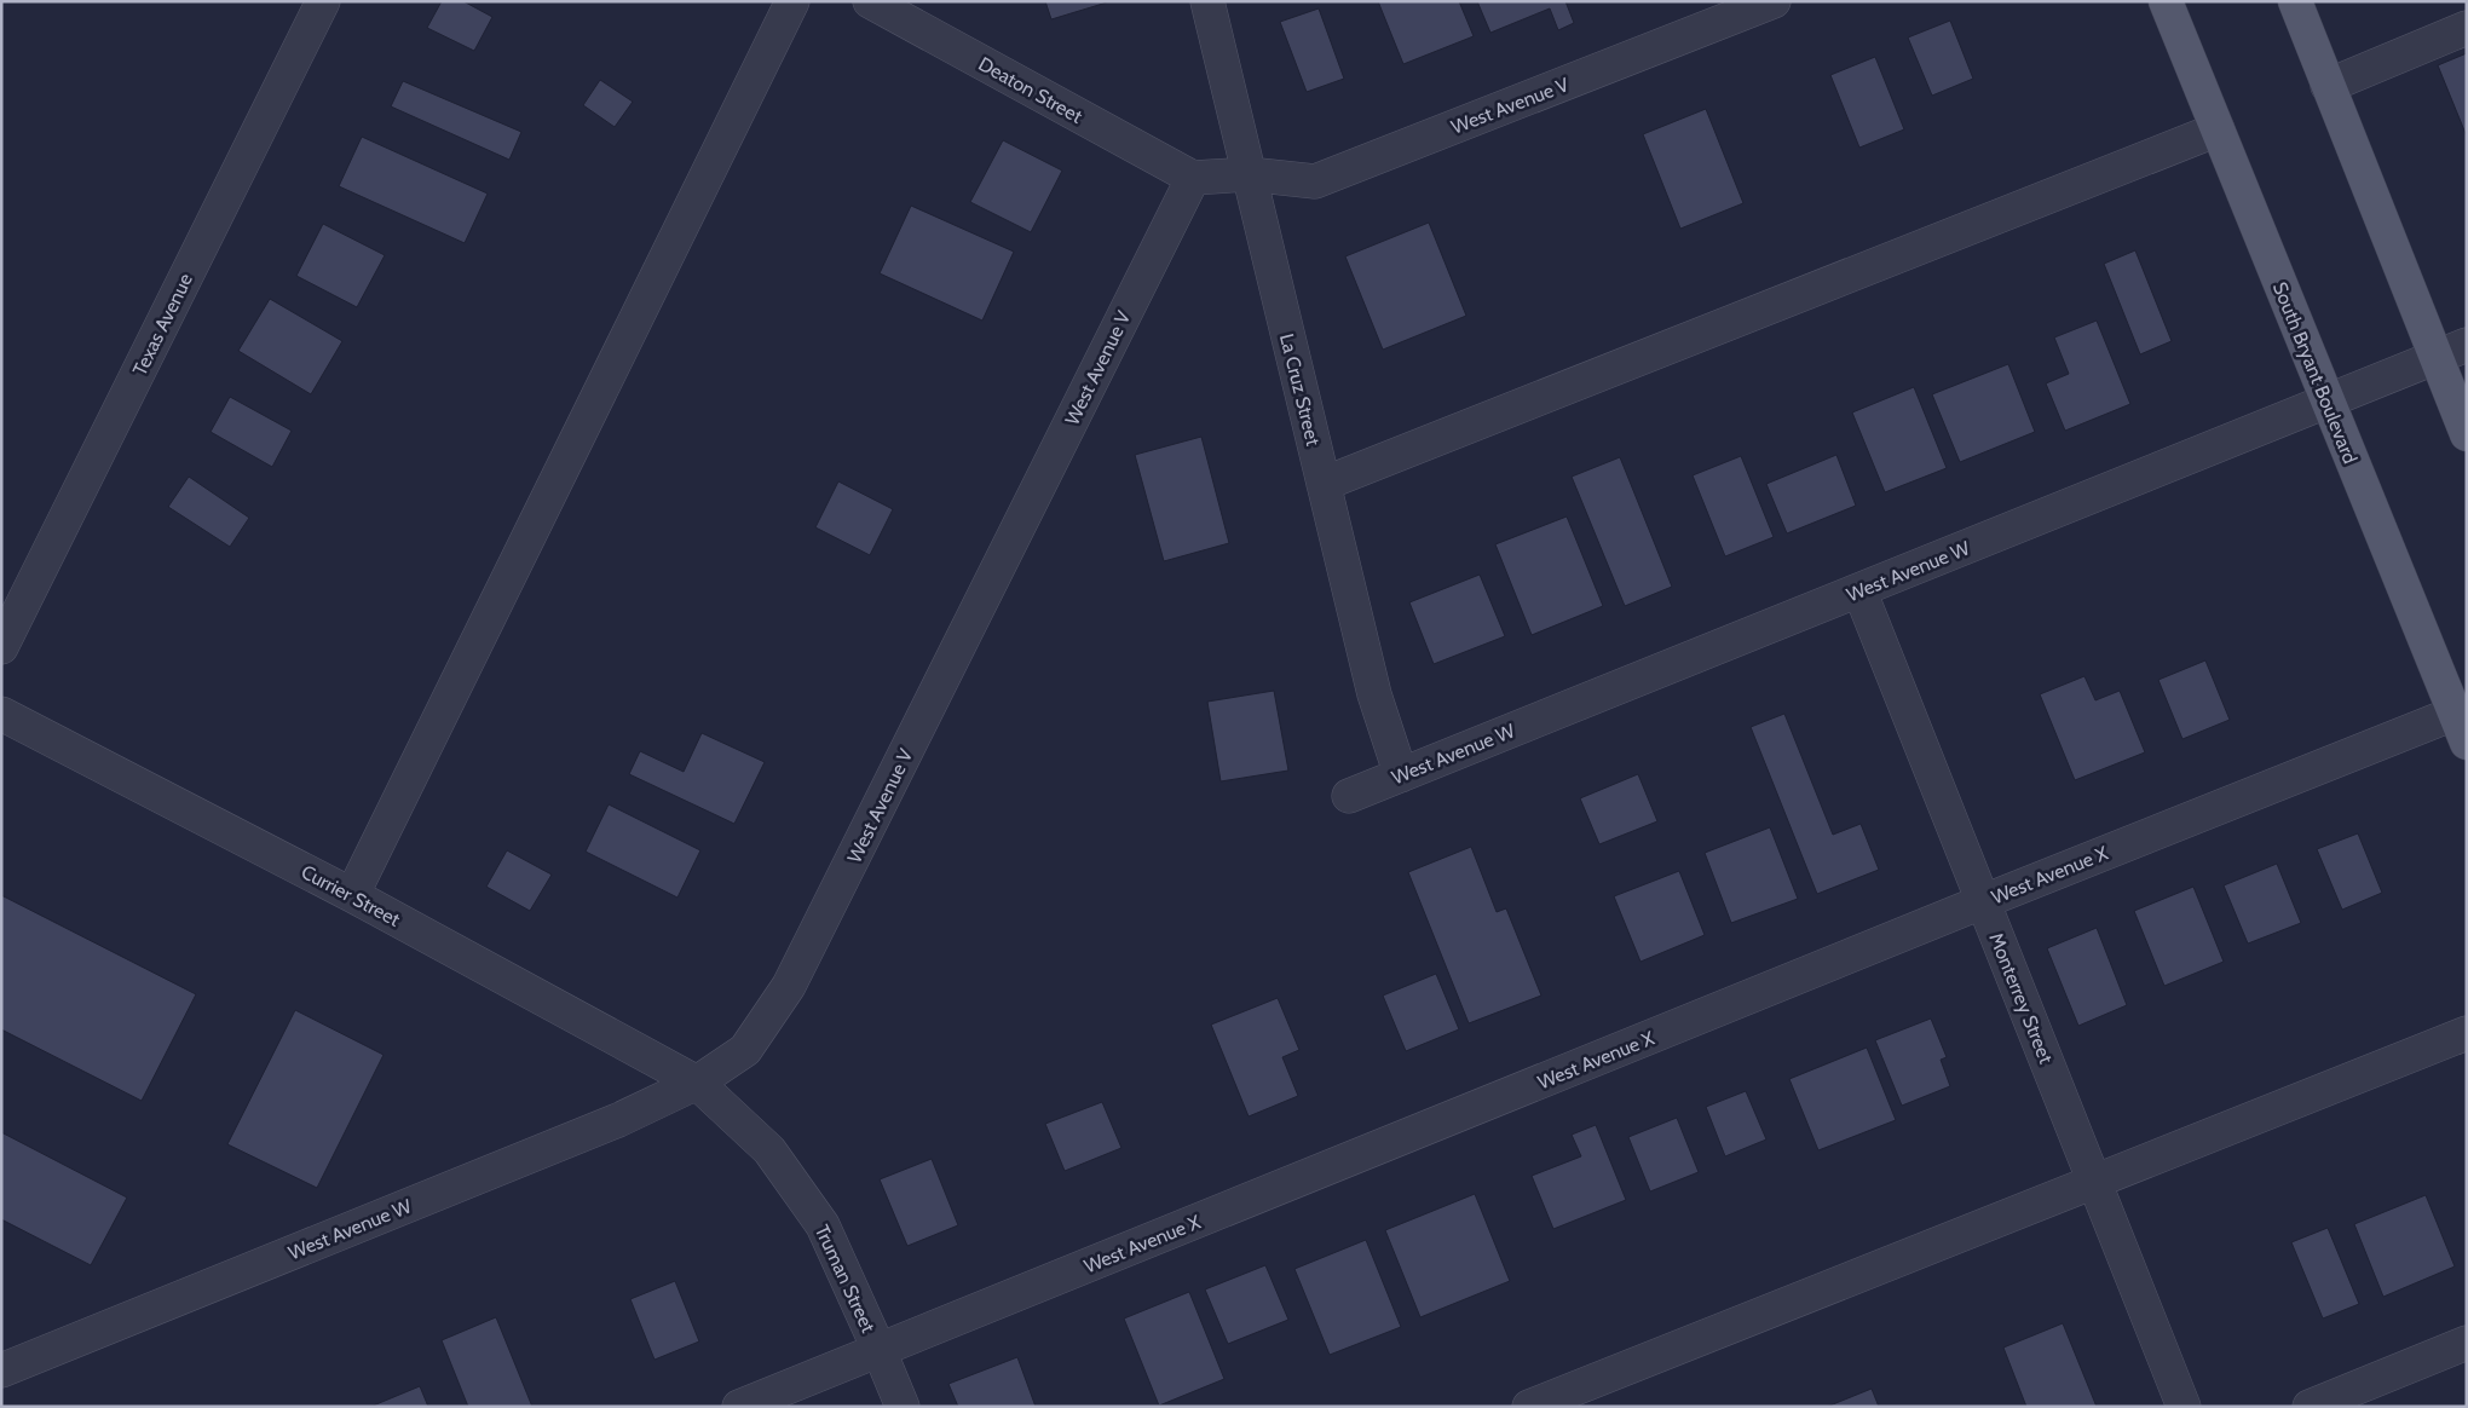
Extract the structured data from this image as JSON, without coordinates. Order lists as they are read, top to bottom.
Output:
{
  "streets": {
    "main road": ["South Bryant Boulevard"],
    "street": [
      "Deaton Street",
      "West Avenue V",
      "Texas Avenue",
      "La Cruz Street",
      "West Avenue W",
      "West Avenue X",
      "Currier Street",
      "Monterrey Street",
      "Truman Street"
    ]
  },
  "crossings": [
    ["Deaton Street", "West Avenue V"],
    ["West Avenue V", "La Cruz Street"],
    ["West Avenue V", "West Avenue W"],
    ["West Avenue V", "Currier Street"],
    ["West Avenue V", "Truman Street"],
    ["South Bryant Boulevard", "West Avenue W"],
    ["South Bryant Boulevard", "West Avenue X"],
    ["La Cruz Street", "West Avenue W"],
    ["West Avenue W", "Currier Street"],
    ["West Avenue W", "Monterrey Street"],
    ["West Avenue W", "Truman Street"],
    ["West Avenue X", "Monterrey Street"],
    ["West Avenue X", "Truman Street"],
    ["Currier Street", "Truman Street"]
  ]
}
